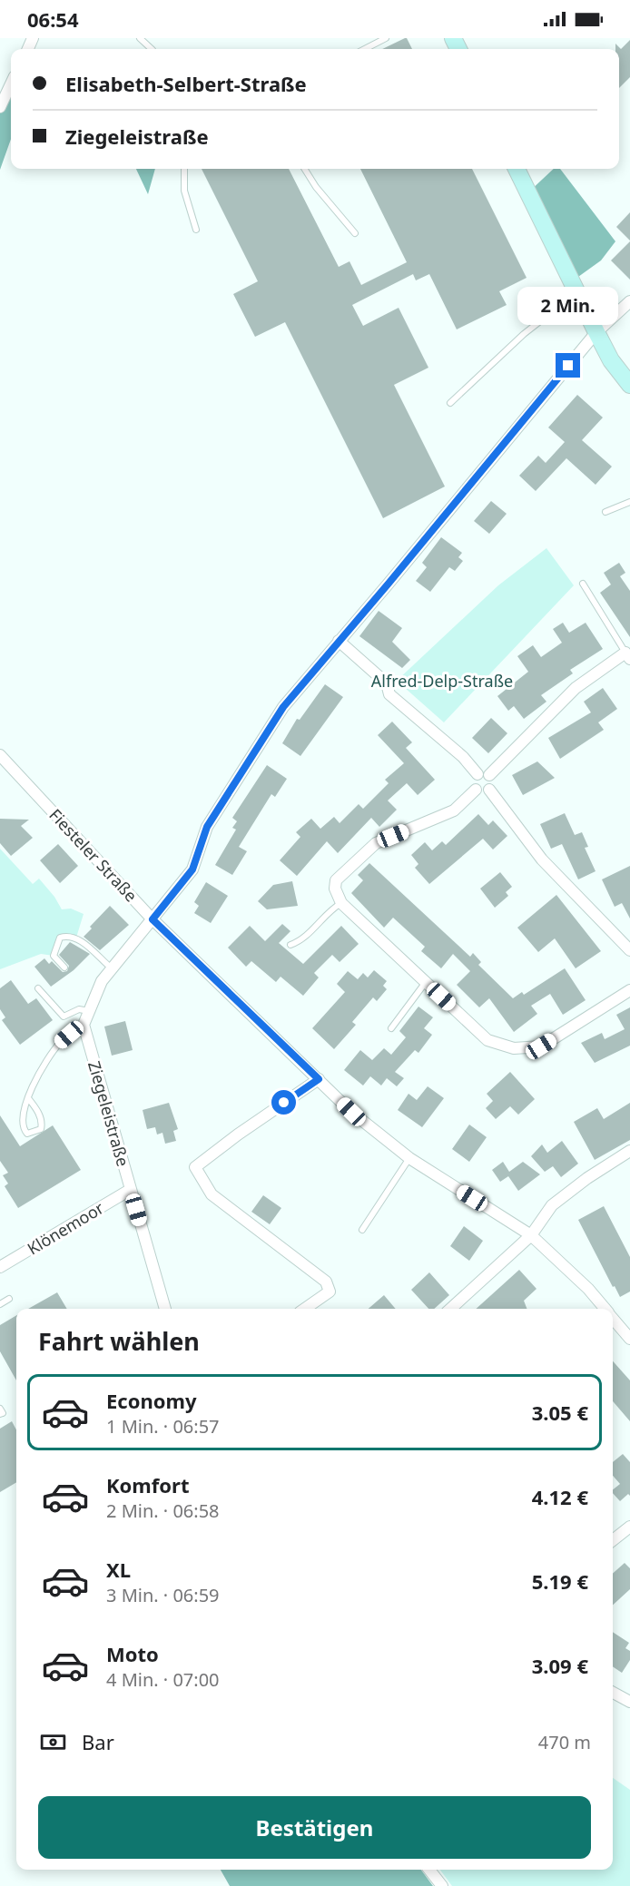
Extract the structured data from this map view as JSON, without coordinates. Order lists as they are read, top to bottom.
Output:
{
  "streets": {
    "street": ["Fiesteler Straße", "Ziegeleistraße", "Klönemoor"]
  },
  "crossings": [
    ["Ziegeleistraße", "Klönemoor"]
  ],
  "parks": ["Alfred-Delp-Straße"],
  "page": {
    "status": "06:54",
    "banner": ["Elisabeth-Selbert-Straße", "Ziegeleistraße"],
    "bubble": "2 Min.",
    "heading": "Fahrt wählen",
    "list": [
      {
        "name": "Economy",
        "note": "1 Min. · 06:57",
        "value": "3.05 €"
      },
      {
        "name": "Komfort",
        "note": "2 Min. · 06:58",
        "value": "4.12 €"
      },
      {
        "name": "XL",
        "note": "3 Min. · 06:59",
        "value": "5.19 €"
      },
      {
        "name": "Moto",
        "note": "4 Min. · 07:00",
        "value": "3.09 €"
      }
    ],
    "pay": ["Bar", "470 m"],
    "buttons": "Bestätigen"
  }
}
